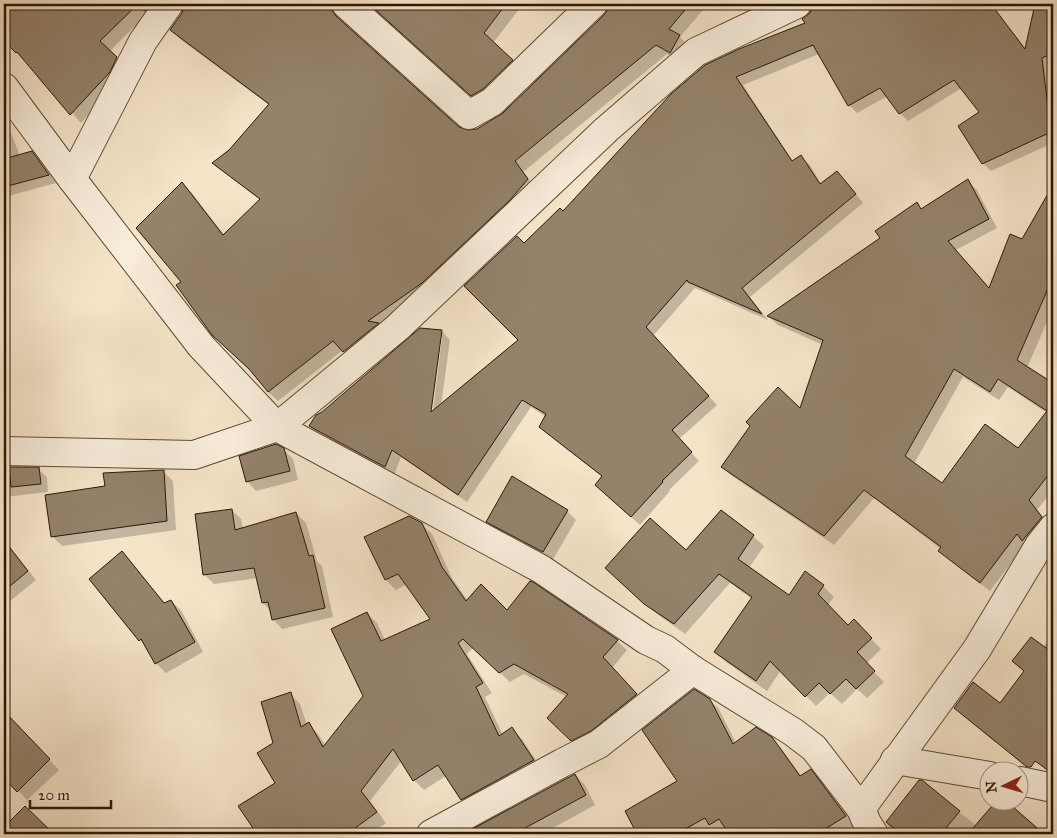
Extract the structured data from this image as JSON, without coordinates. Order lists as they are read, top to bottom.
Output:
{
  "scale_bar": "20 m",
  "north": "left"
}
